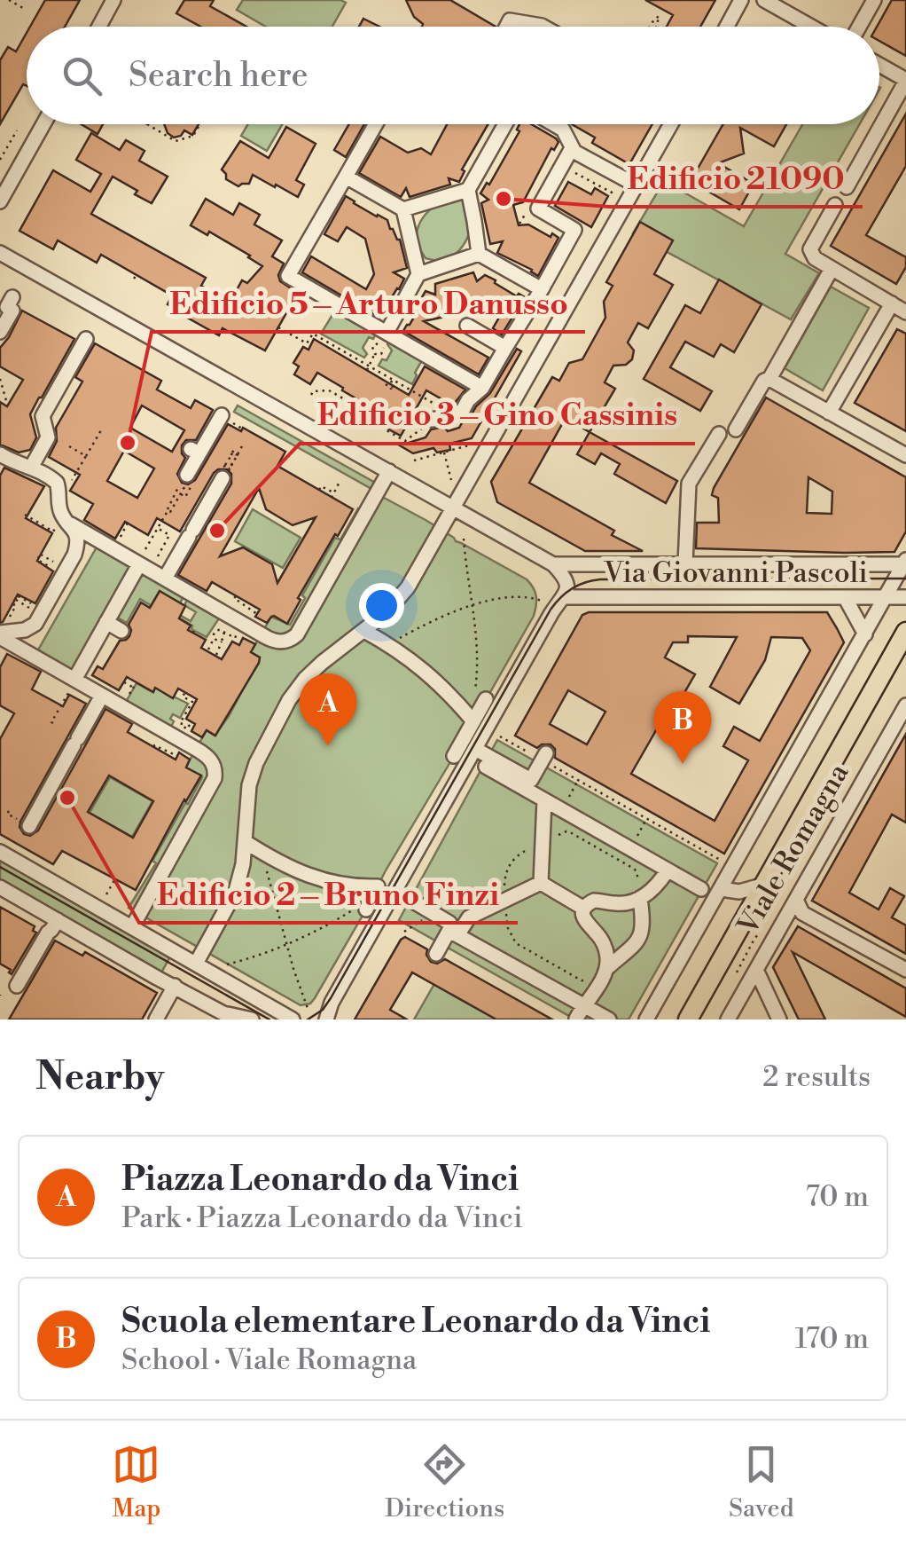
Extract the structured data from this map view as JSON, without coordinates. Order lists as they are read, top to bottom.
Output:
{
  "streets": {
    "main road": ["Viale Romagna"],
    "street": ["Via Giovanni Pascoli"]
  },
  "crossings": [
    ["Via Giovanni Pascoli", "Viale Romagna"]
  ],
  "places": [
    "Edificio 21090",
    "Edificio 5 – Arturo Danusso",
    "Edificio 3 – Gino Cassinis",
    "Edificio 2 – Bruno Finzi"
  ],
  "page": {
    "search": "Search here",
    "pins": ["A", "B"],
    "heading": ["Nearby", "2 results"],
    "list": [
      {
        "mark": "A",
        "name": "Piazza Leonardo da Vinci",
        "note": "Park · Piazza Leonardo da Vinci",
        "value": "70 m"
      },
      {
        "mark": "B",
        "name": "Scuola elementare Leonardo da Vinci",
        "note": "School · Viale Romagna",
        "value": "170 m"
      }
    ],
    "nav": ["Map", "Directions", "Saved"]
  }
}
